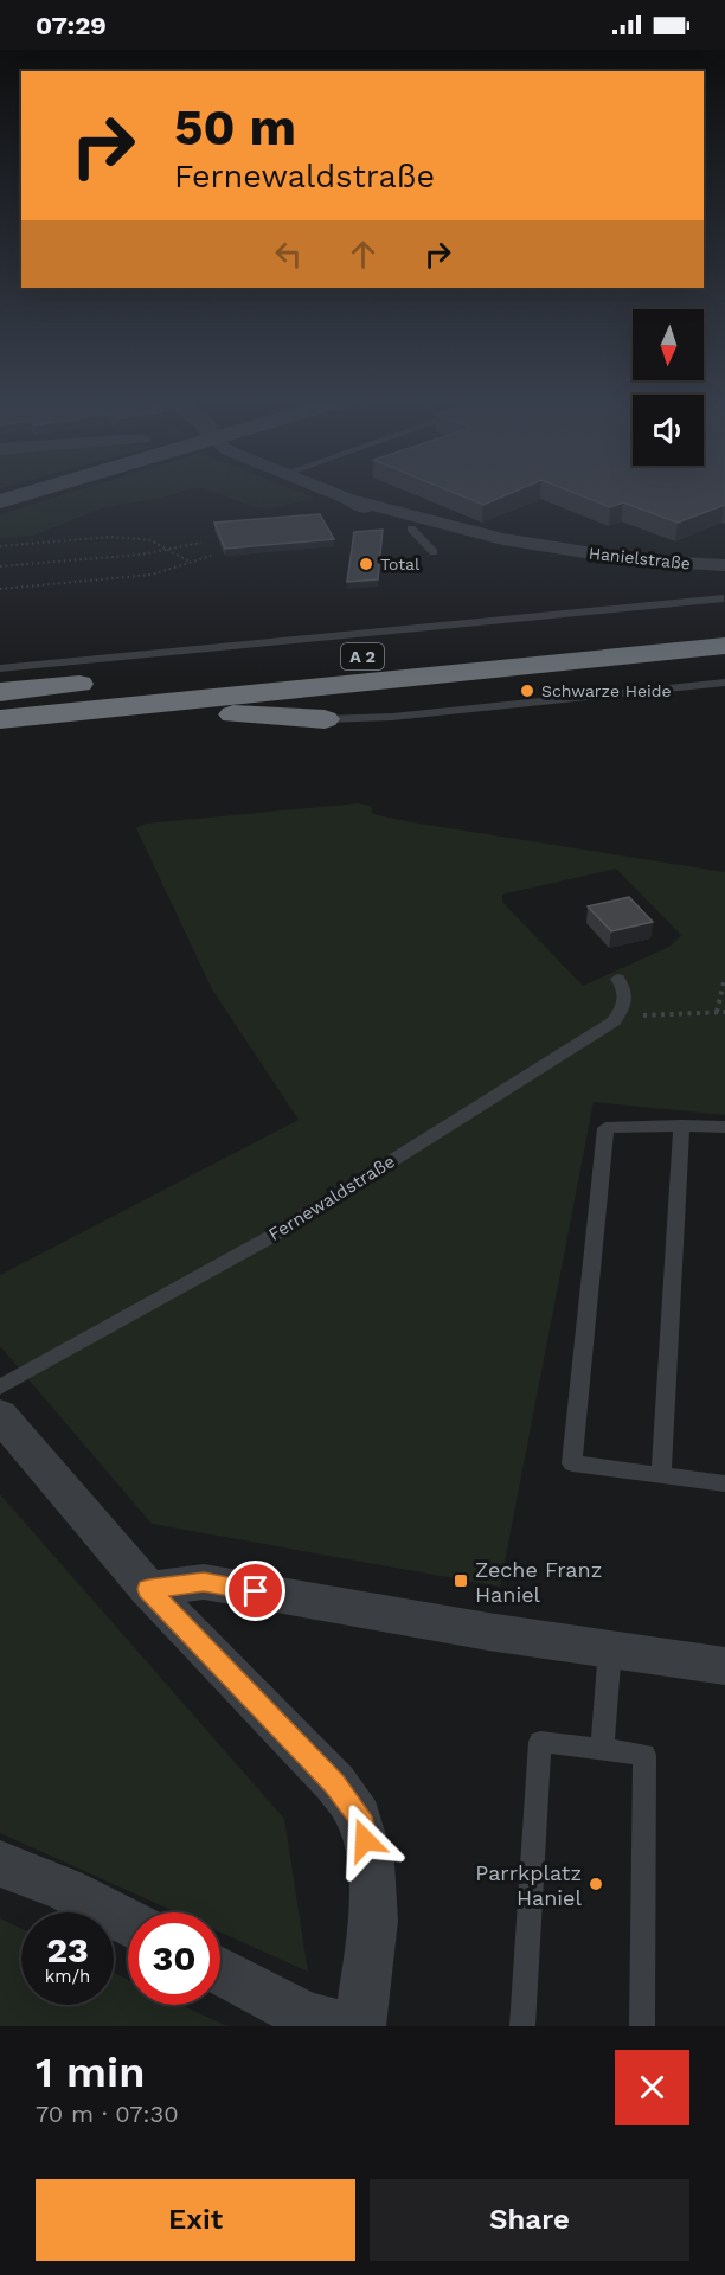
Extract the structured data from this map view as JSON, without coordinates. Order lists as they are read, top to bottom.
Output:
{
  "streets": {
    "highway": ["A 2"],
    "street": ["Hanielstraße"],
    "lane": ["Fernewaldstraße"]
  },
  "places": {
    "other": ["Total", "Schwarze Heide", "Parrkplatz Haniel"],
    "transit": ["Zeche Franz Haniel"]
  },
  "north": "bottom",
  "page": {
    "status": "07:29",
    "turn": ["50 m", "Fernewaldstraße"],
    "speed": "23 km/h",
    "limit": "30",
    "heading": ["1 min", "70 m · 07:30"],
    "buttons": ["Exit", "Share"]
  }
}
